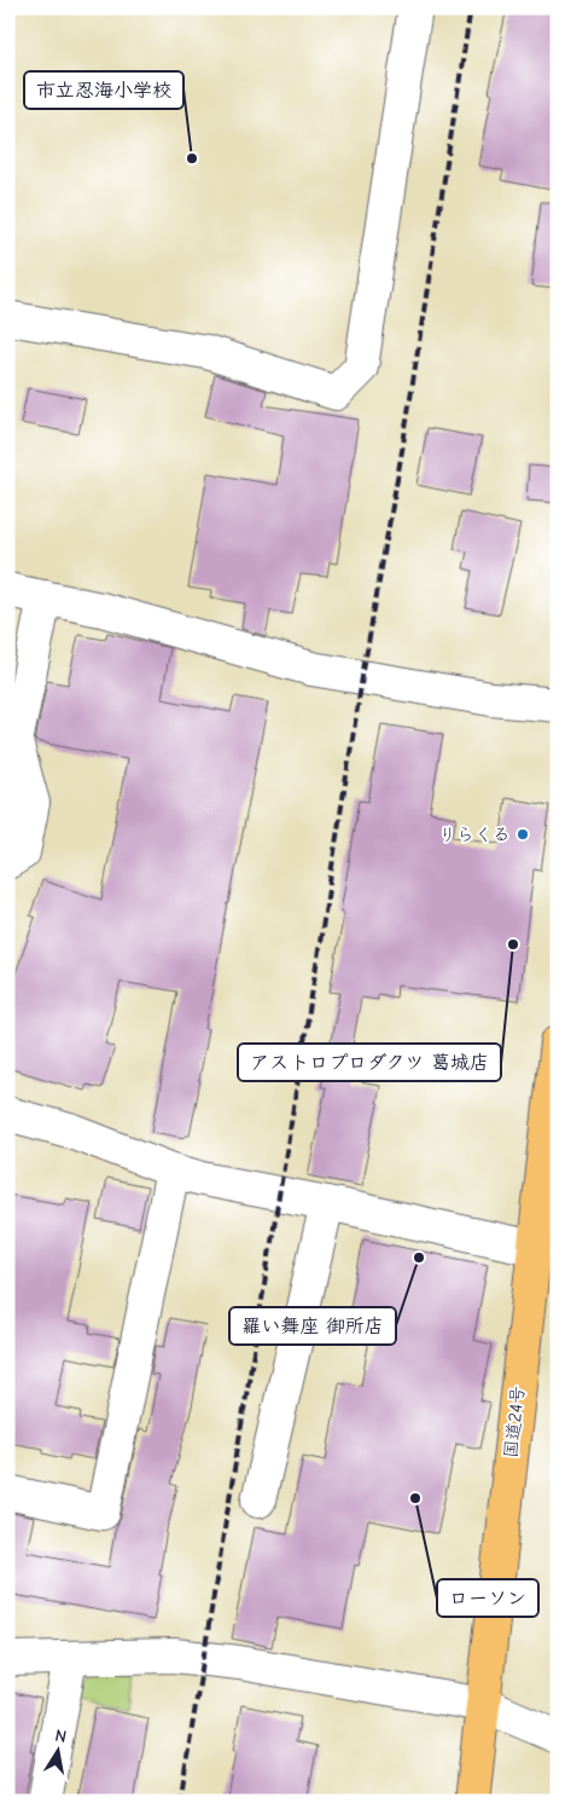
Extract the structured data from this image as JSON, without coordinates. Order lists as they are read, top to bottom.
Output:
{
  "streets": {
    "highway": ["国道24号"]
  },
  "places": [
    "市立忍海小学校",
    "りらくる",
    "アストロプロダクツ 葛城店",
    "羅い舞座 御所店",
    "ローソン"
  ],
  "north": "top"
}
